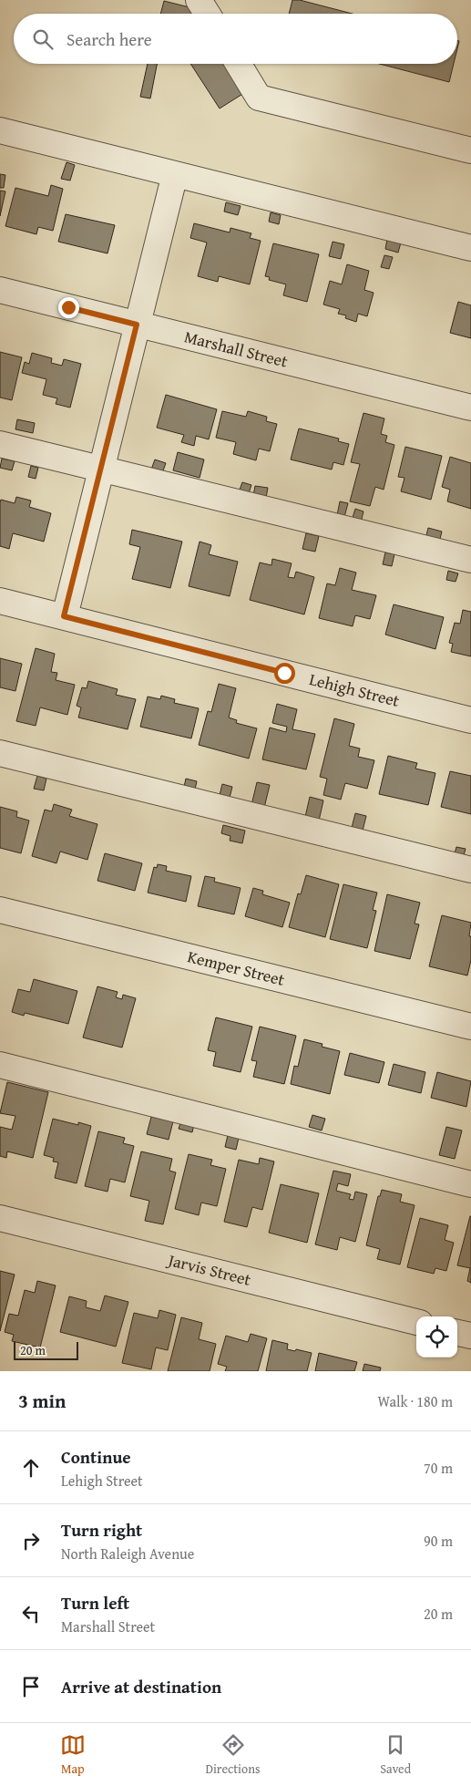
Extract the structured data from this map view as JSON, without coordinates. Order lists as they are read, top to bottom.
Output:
{
  "streets": {
    "street": [
      "Marshall Street",
      "Lehigh Street",
      "Kemper Street",
      "Jarvis Street"
    ]
  },
  "scale_bar": "20 m",
  "page": {
    "search": "Search here",
    "scale": "20 m",
    "heading": ["3 min", "Walk · 180 m"],
    "list": [
      ["Continue", "Lehigh Street", "70 m"],
      ["Turn right", "North Raleigh Avenue", "90 m"],
      ["Turn left", "Marshall Street", "20 m"],
      "Arrive at destination"
    ],
    "nav": ["Map", "Directions", "Saved"]
  }
}
